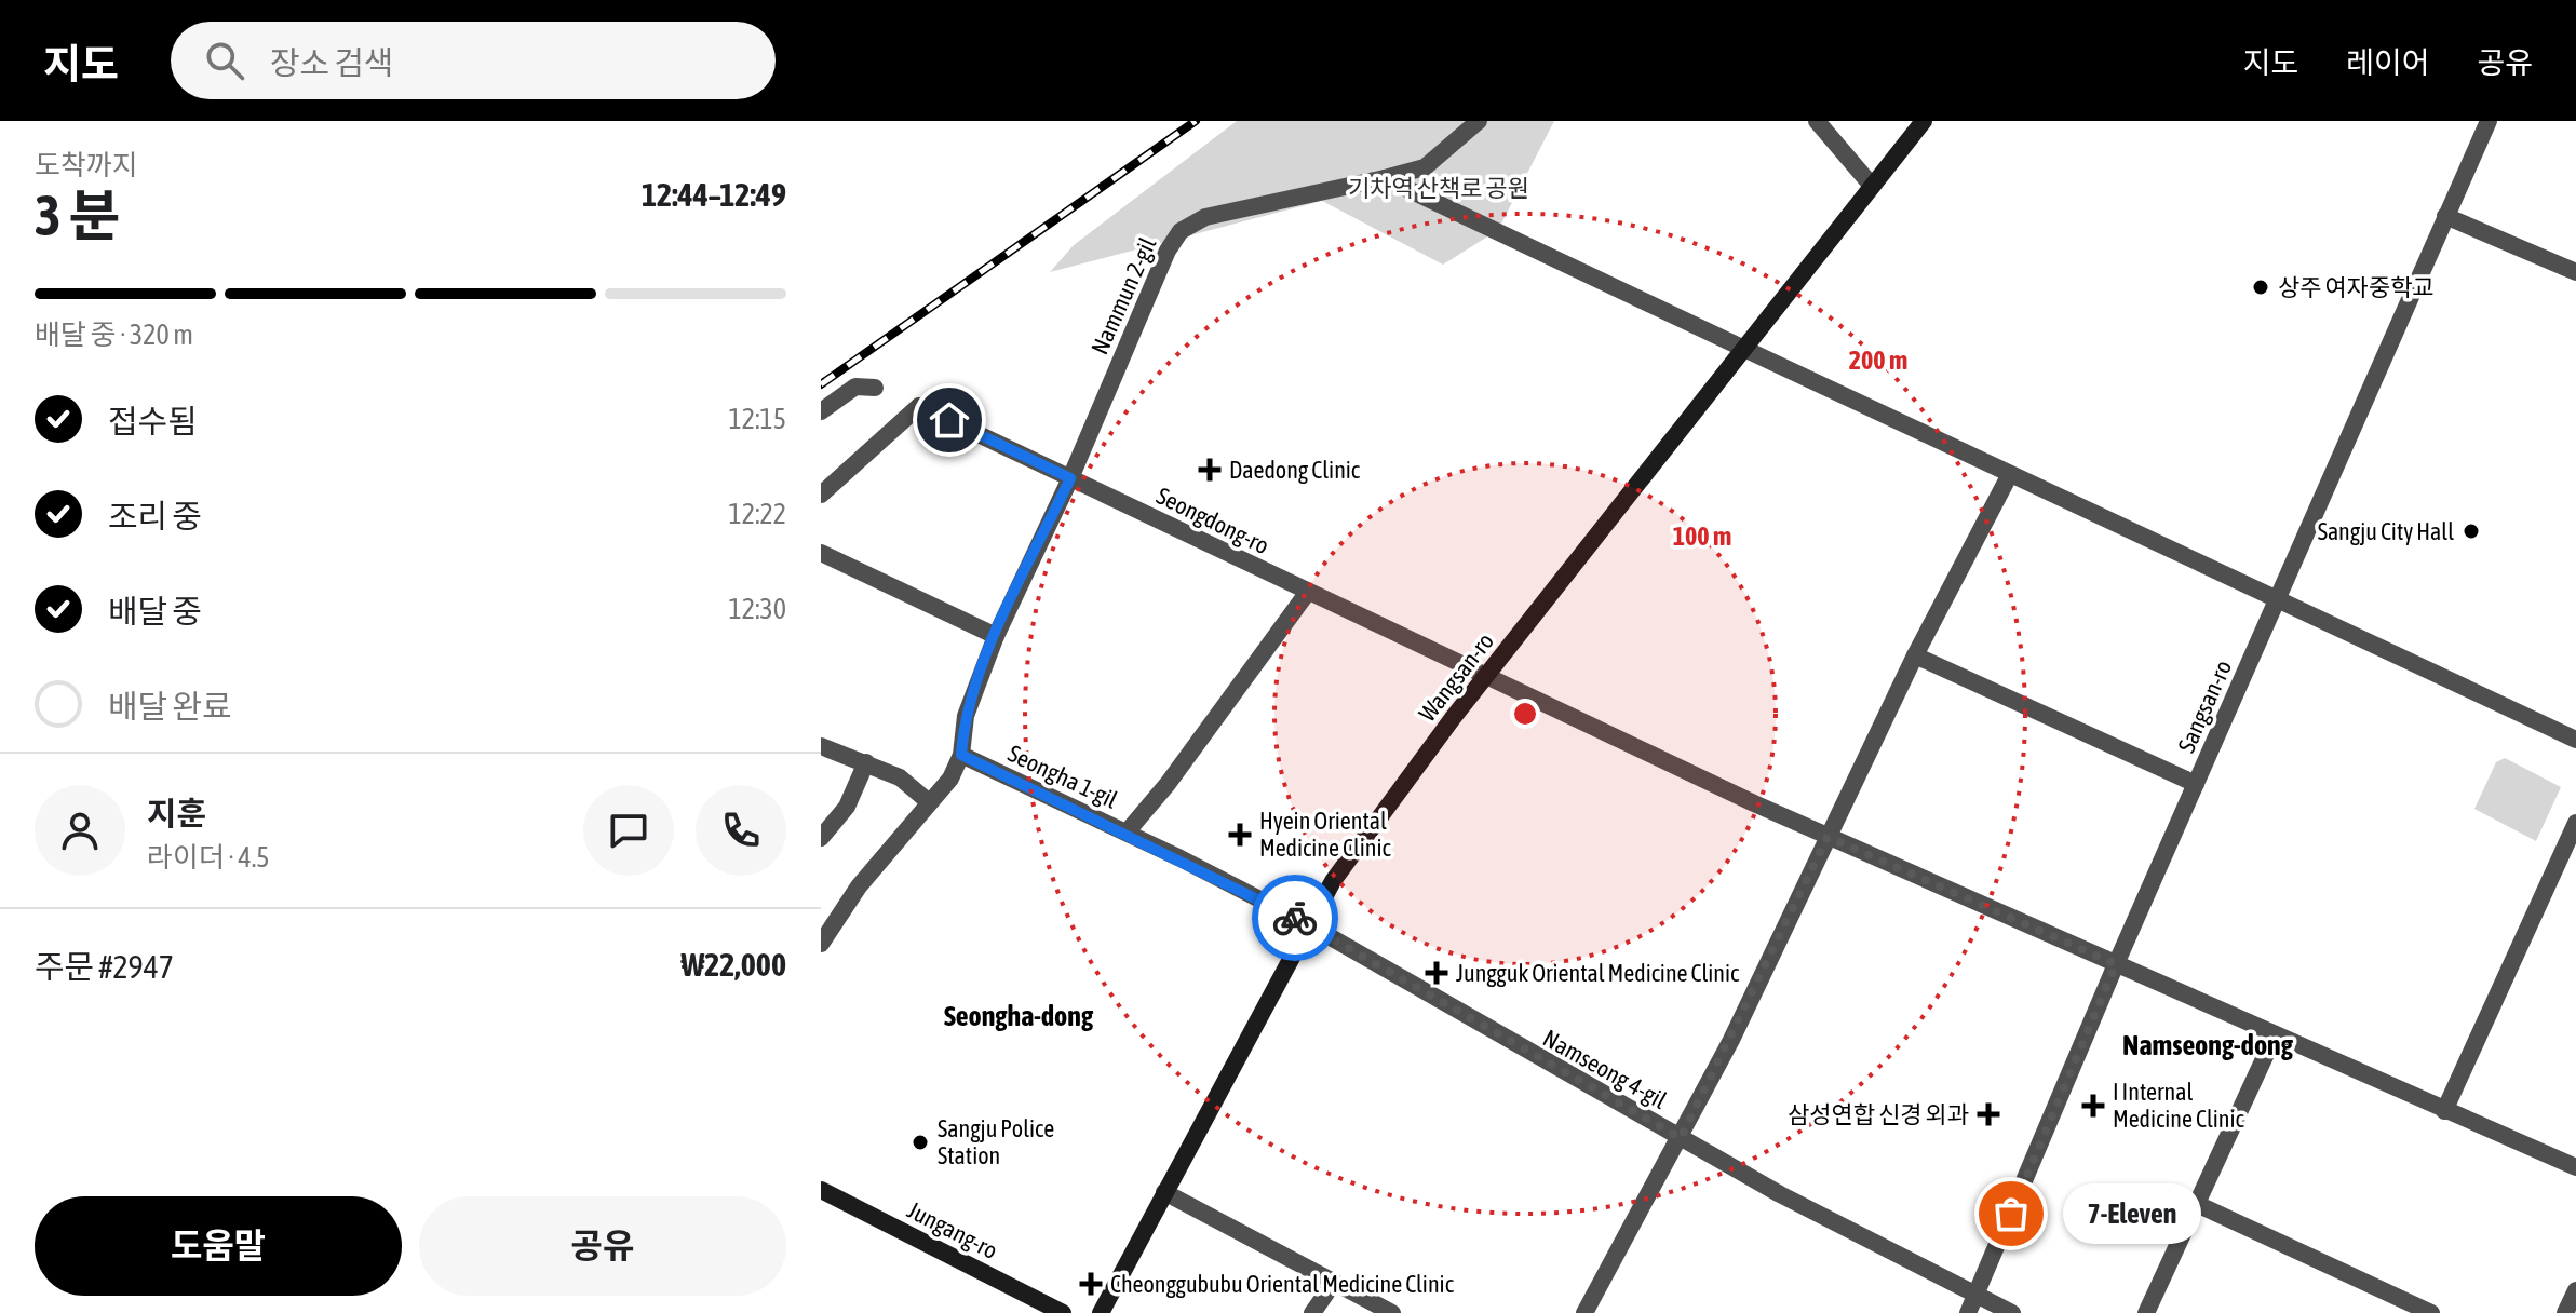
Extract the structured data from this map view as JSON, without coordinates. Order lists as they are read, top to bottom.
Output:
{
  "streets": {
    "main road": ["Wangsan-ro", "Jungang-ro"],
    "street": [
      "Nammun 2-gil",
      "Seongdong-ro",
      "Sangsan-ro",
      "Seongha 1-gil",
      "Namseong 4-gil"
    ]
  },
  "crossings": [
    ["Nammun 2-gil", "Seongdong-ro"],
    ["Nammun 2-gil", "Seongha 1-gil"],
    ["Seongdong-ro", "Wangsan-ro"],
    ["Seongdong-ro", "Sangsan-ro"],
    ["Wangsan-ro", "Seongha 1-gil"],
    ["Wangsan-ro", "Namseong 4-gil"],
    ["Sangsan-ro", "Namseong 4-gil"],
    ["Seongha 1-gil", "Namseong 4-gil"]
  ],
  "districts": ["Seongha-dong", "Namseong-dong"],
  "parks": ["기차역 산책로 공원"],
  "places": {
    "other": [
      "상주 여자중학교",
      "Sangju City Hall",
      "Sangju Police Station",
      "7-Eleven"
    ],
    "health": [
      "Daedong Clinic",
      "Hyein Oriental Medicine Clinic",
      "Jungguk Oriental Medicine Clinic",
      "I Internal Medicine Clinic",
      "삼성연합 신경 외과",
      "Cheonggububu Oriental Medicine Clinic"
    ]
  },
  "page": {
    "header": "지도",
    "search": "장소 검색",
    "nav": ["지도", "레이어", "공유"],
    "heading": ["3 분", "도착까지", "12:44–12:49"],
    "panel": [
      "지훈",
      "라이더 · 4.5",
      "주문 #2947",
      "₩22,000"
    ],
    "bar": "배달 중 · 320 m",
    "list": [
      ["접수됨", "12:15"],
      ["조리 중", "12:22"],
      ["배달 중", "12:30"],
      "배달 완료"
    ],
    "buttons": ["도움말", "공유"],
    "bubble": "7-Eleven"
  },
  "rings": ["200 m", "100 m"]
}
